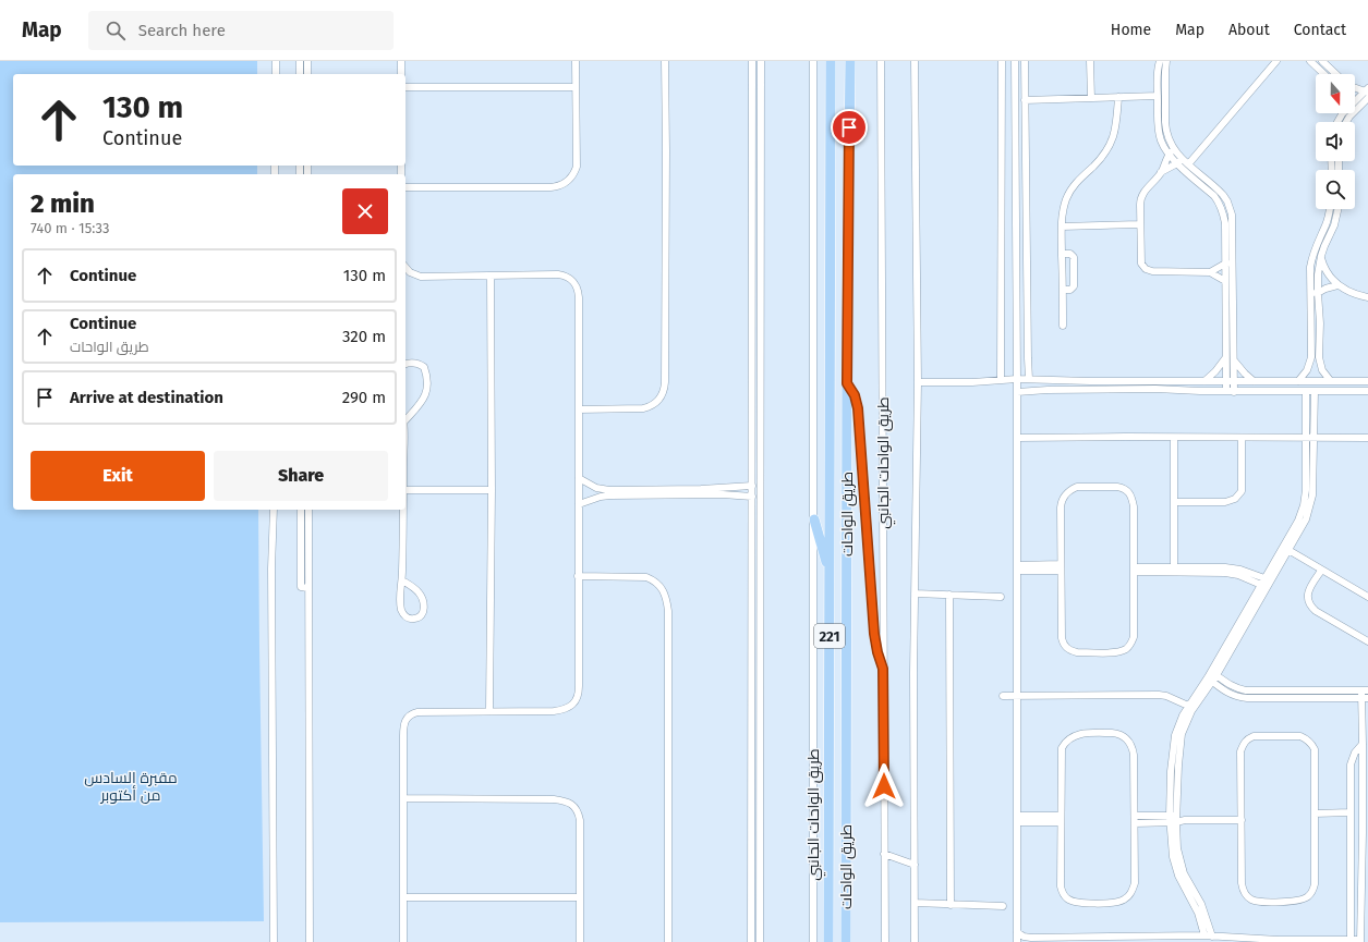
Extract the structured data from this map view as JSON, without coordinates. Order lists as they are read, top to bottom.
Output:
{
  "streets": {
    "highway": ["طريق الواحات", "221"],
    "street": ["طريق الواحات الجانبي"]
  },
  "parks": ["مقبرة السادس من أكتوبر"],
  "north": "bottom",
  "page": {
    "header": "Map",
    "search": "Search here",
    "nav": [
      "Home",
      "Map",
      "About",
      "Contact"
    ],
    "turn": ["130 m", "Continue"],
    "heading": ["2 min", "740 m · 15:33"],
    "list": [
      {
        "name": "Continue",
        "value": "130 m"
      },
      {
        "name": "Continue",
        "note": "طريق الواحات",
        "value": "320 m"
      },
      {
        "name": "Arrive at destination",
        "value": "290 m"
      }
    ],
    "buttons": ["Exit", "Share"]
  }
}
